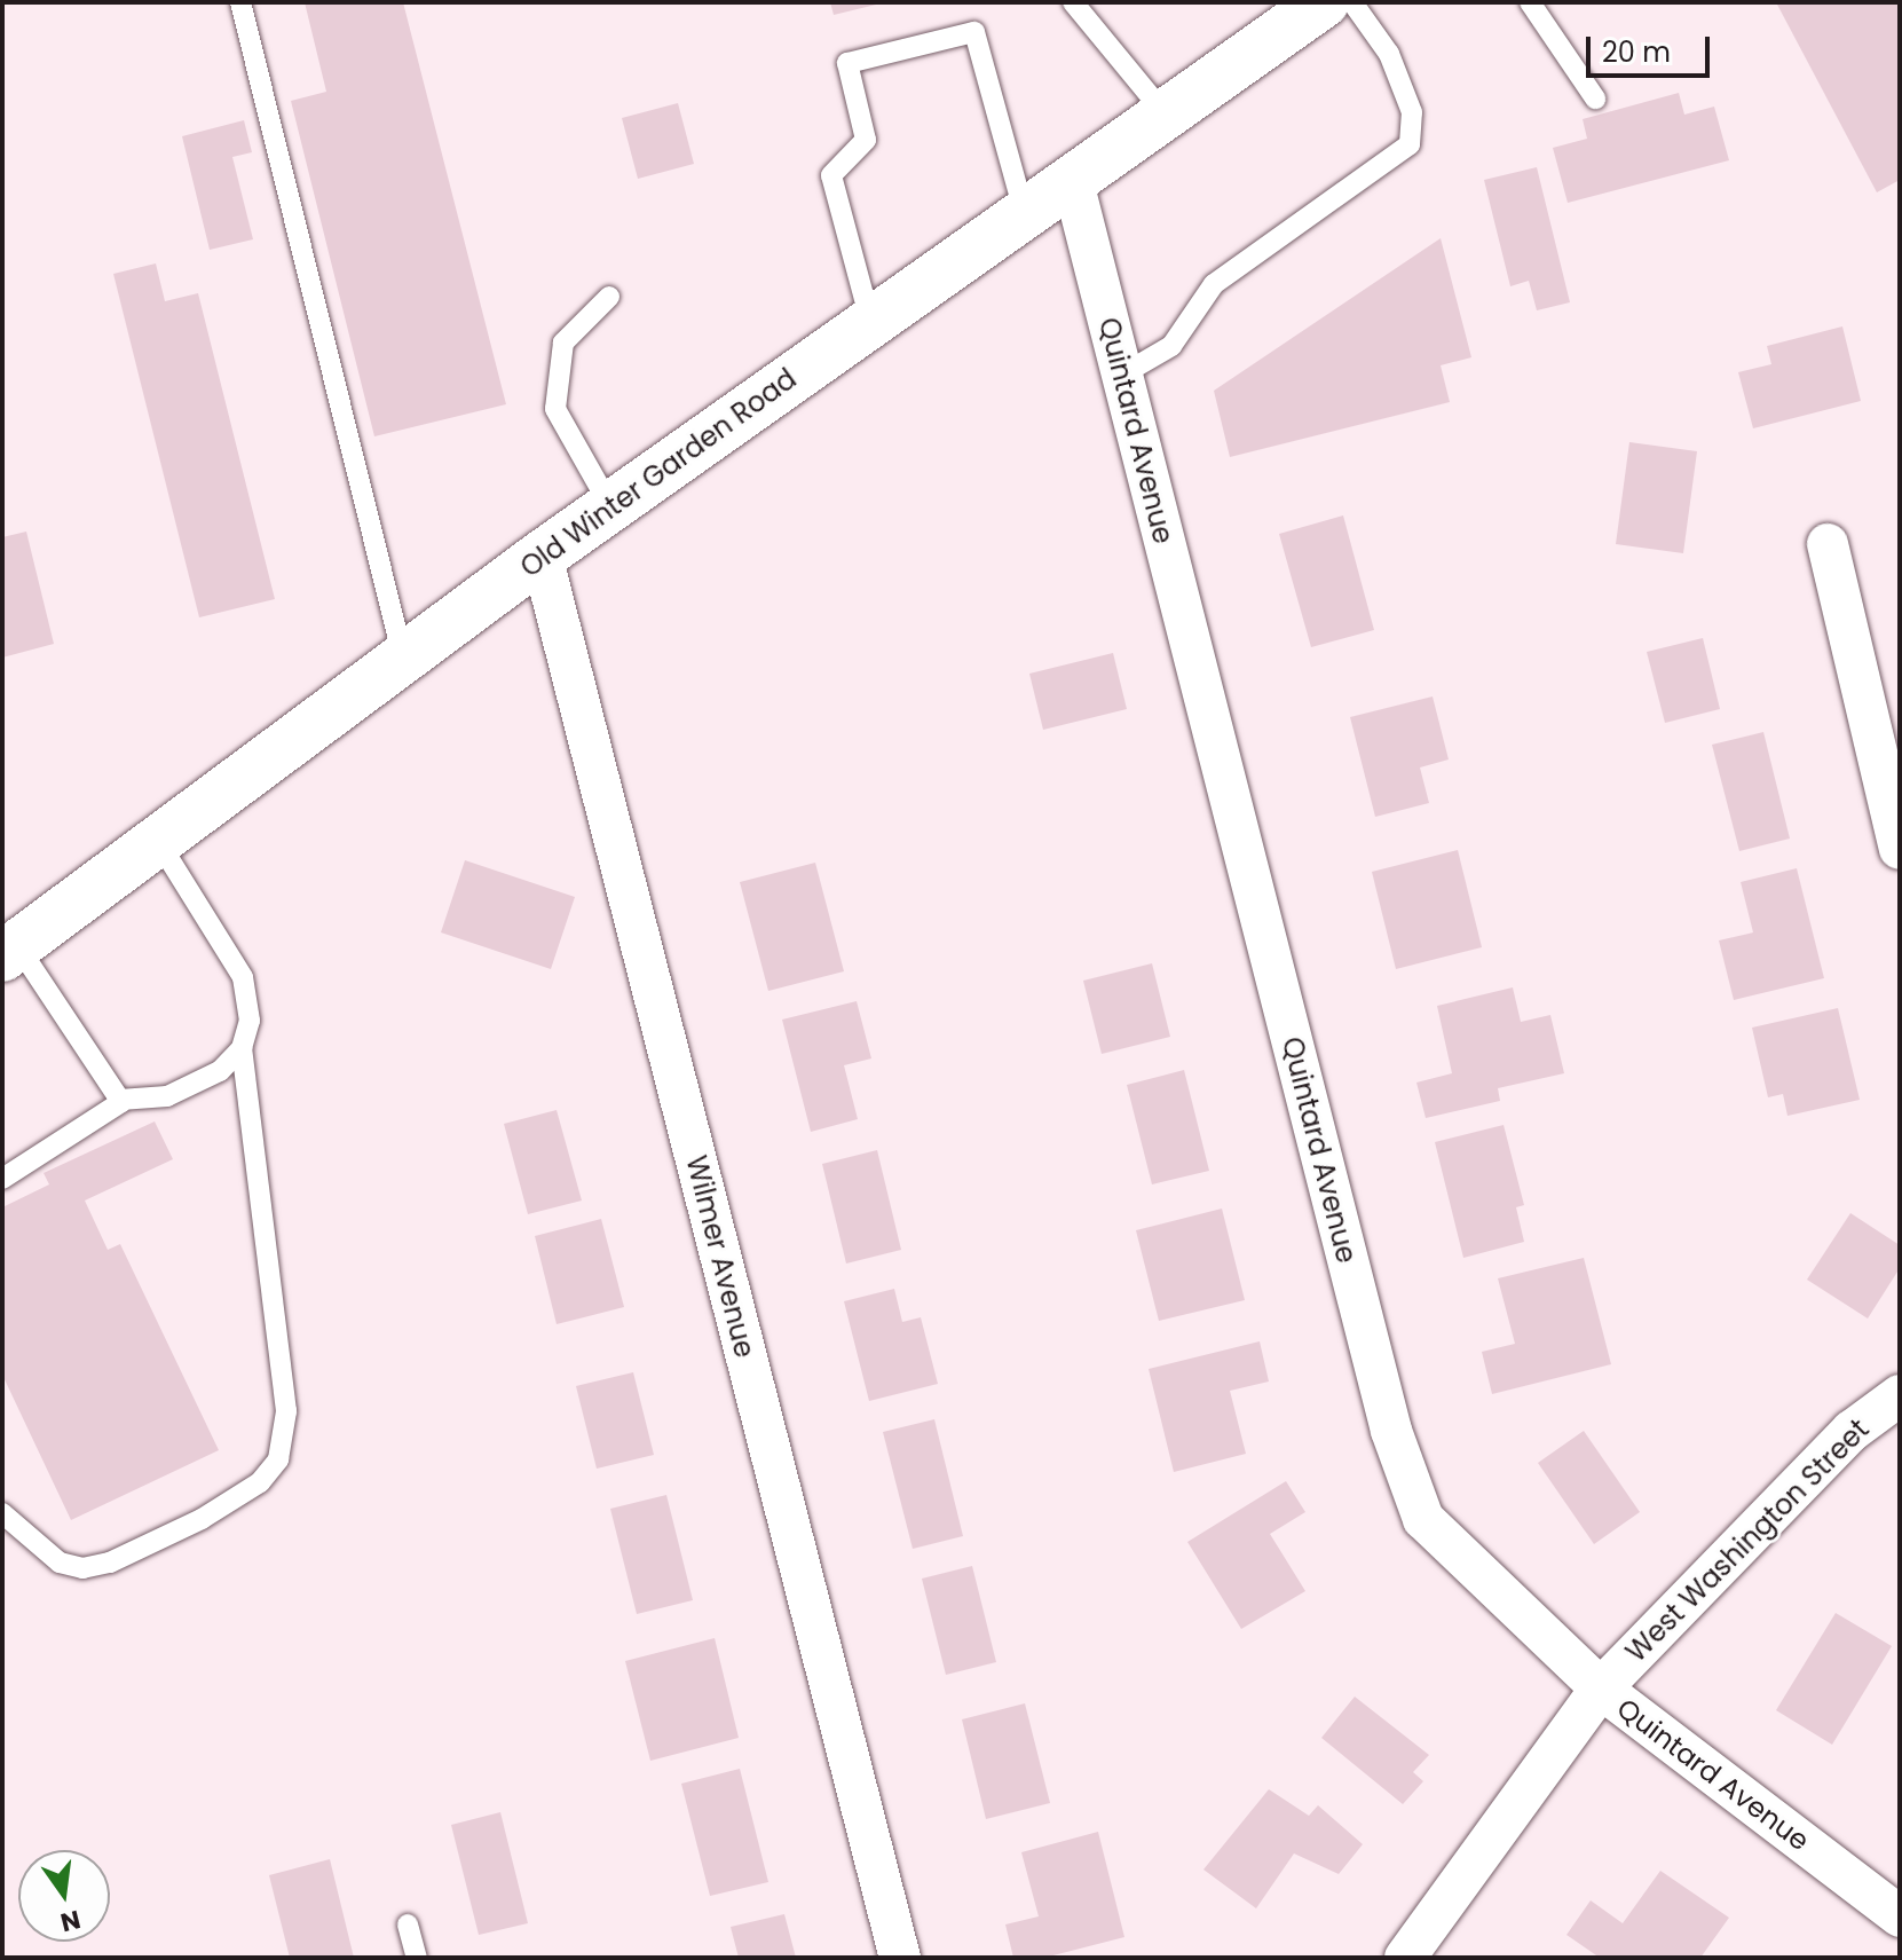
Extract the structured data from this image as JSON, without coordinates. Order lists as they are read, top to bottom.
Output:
{
  "streets": {
    "main road": ["Old Winter Garden Road"],
    "street": ["Quintard Avenue", "Wilmer Avenue", "West Washington Street"]
  },
  "crossings": [
    ["Quintard Avenue", "Old Winter Garden Road"],
    ["Quintard Avenue", "West Washington Street"],
    ["Old Winter Garden Road", "Wilmer Avenue"]
  ],
  "scale_bar": "20 m",
  "north": "bottom"
}
